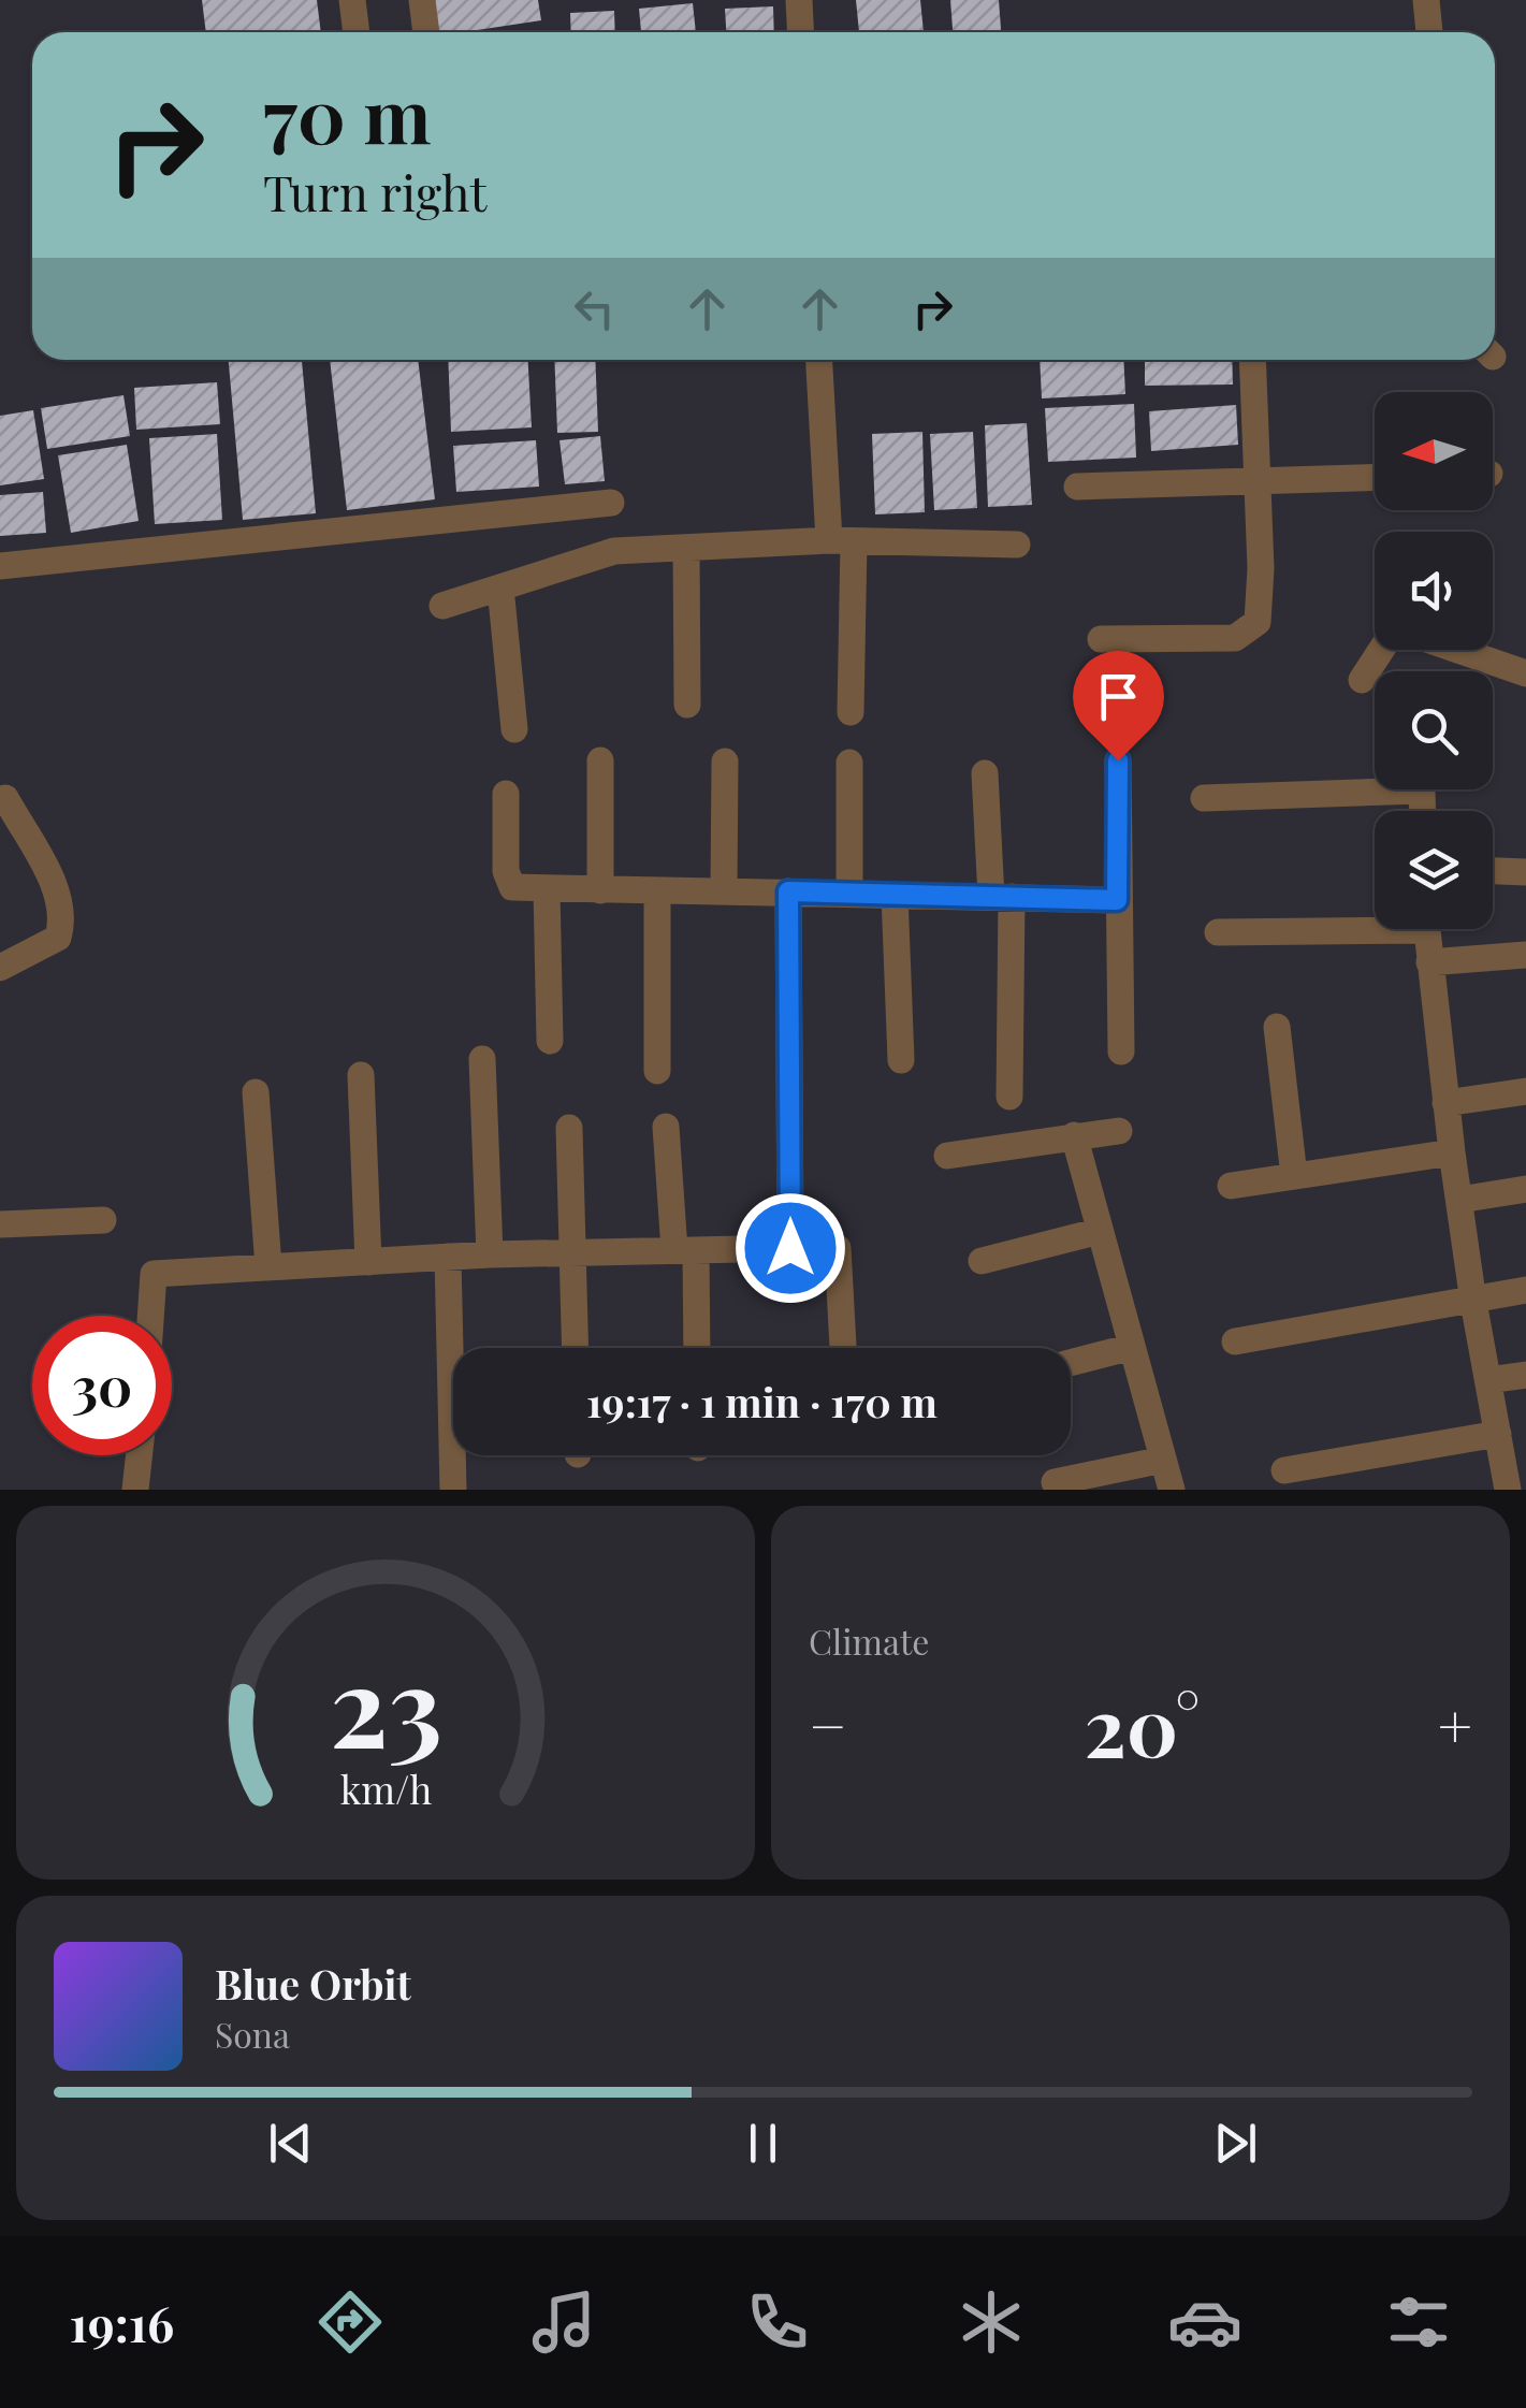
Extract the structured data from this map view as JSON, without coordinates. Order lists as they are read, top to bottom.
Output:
{
  "north": "left",
  "page": {
    "turn": ["70 m", "Turn right"],
    "limit": "30",
    "trip": "19:17 · 1 min · 170 m",
    "tile": "Climate",
    "heat": ["−", "20°", "+"],
    "song": ["Blue Orbit", "Sona"],
    "tabs": "19:16",
    "gauge": ["23", "km/h"]
  }
}
